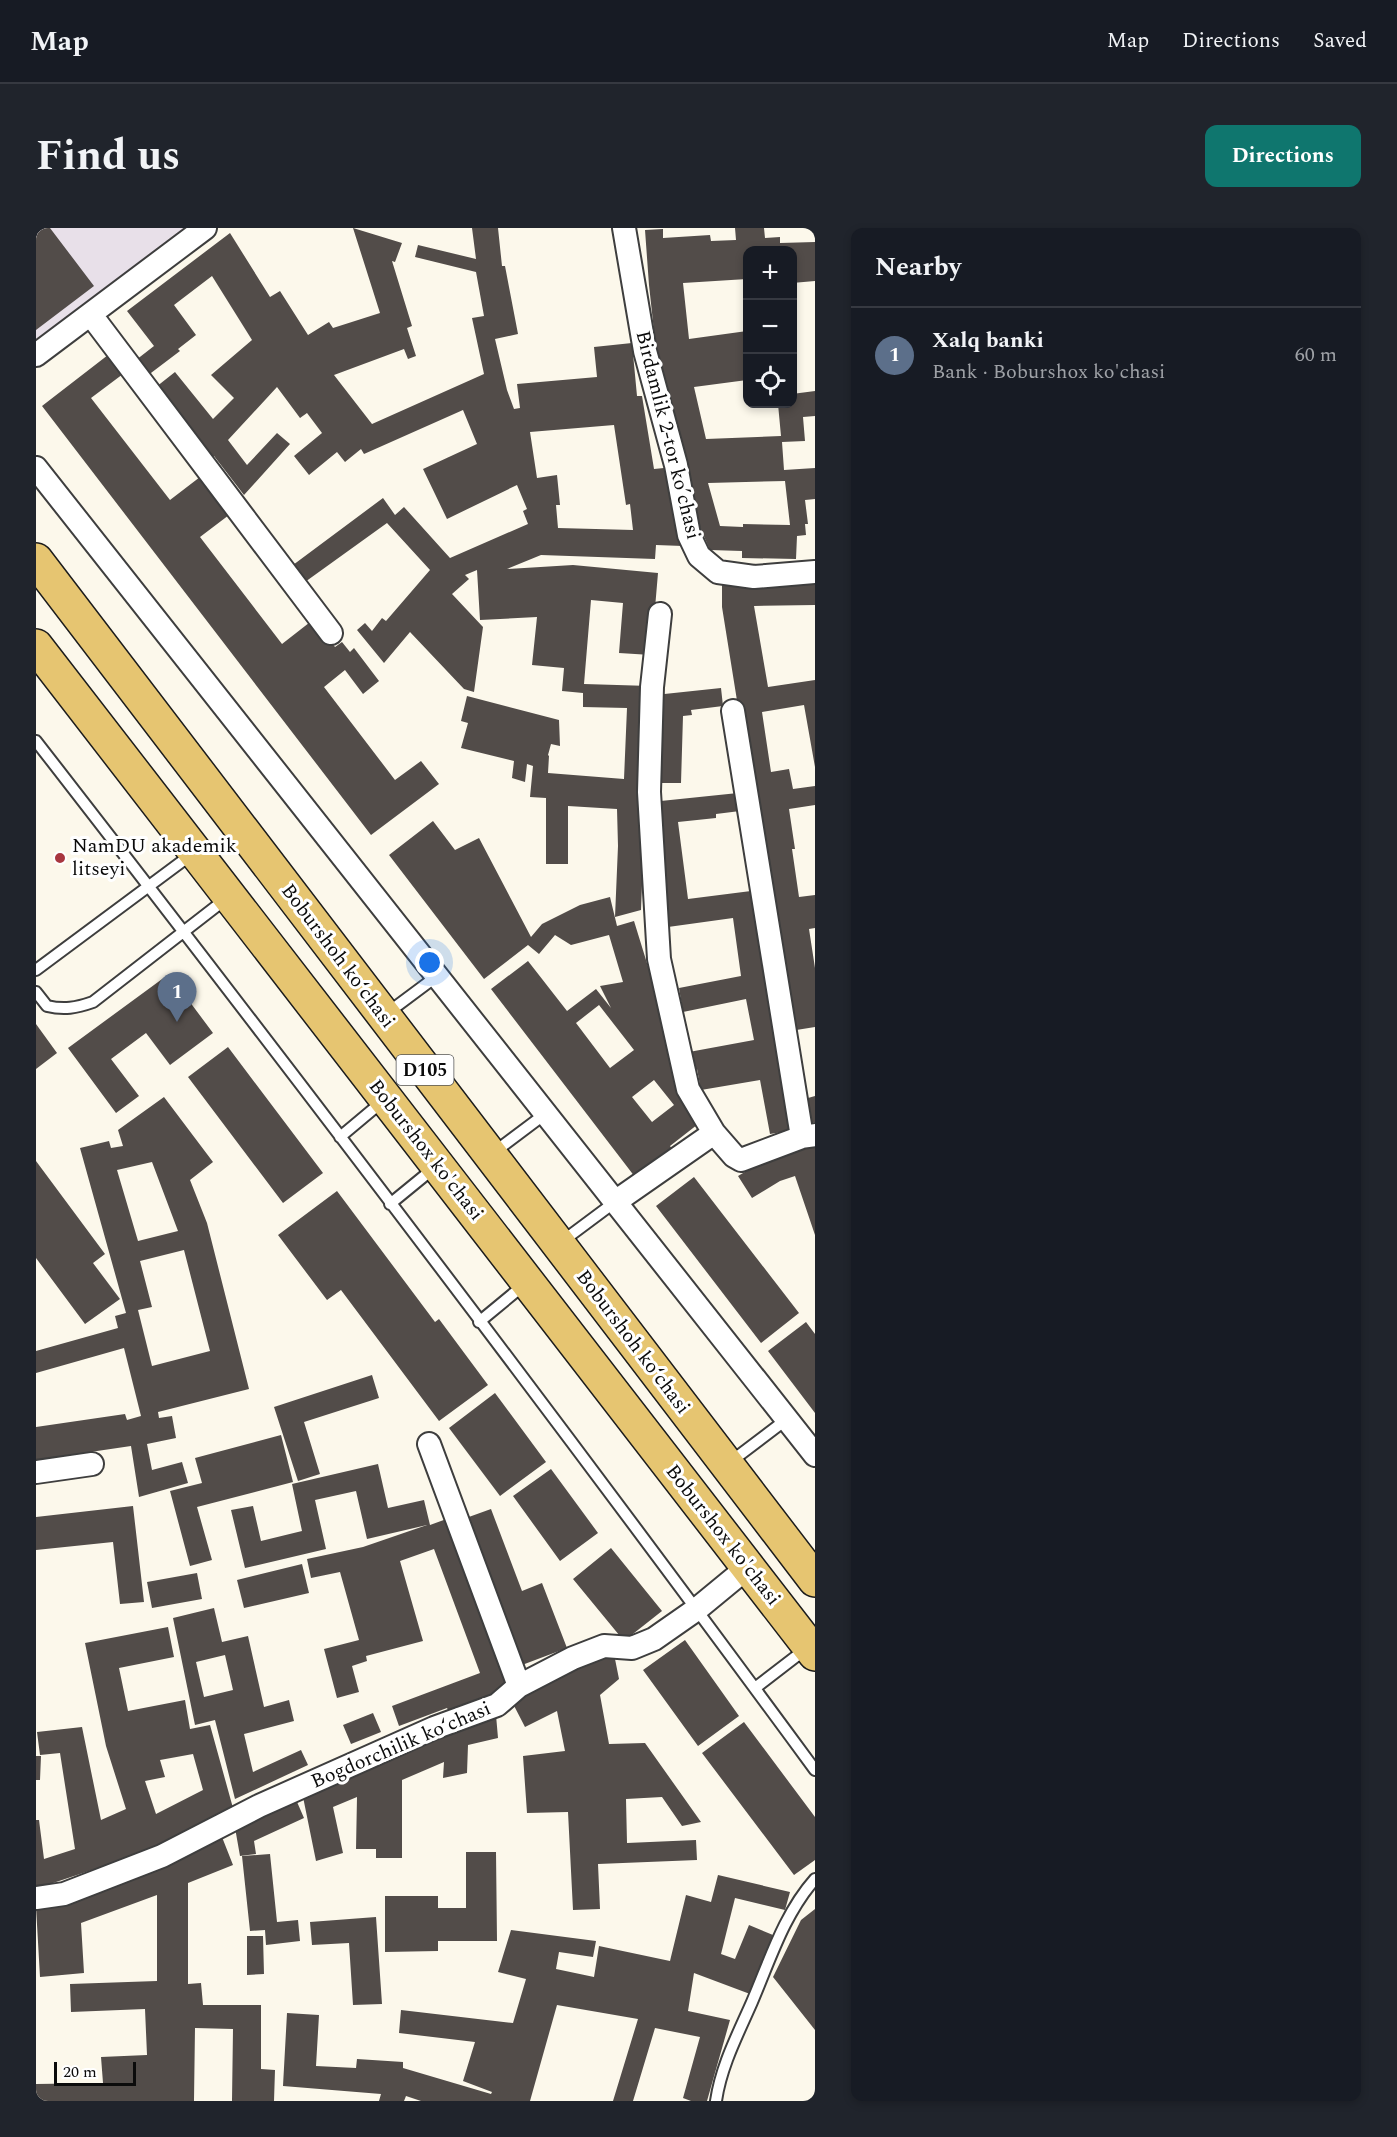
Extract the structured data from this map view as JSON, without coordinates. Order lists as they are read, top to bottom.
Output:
{
  "streets": {
    "main road": ["Boburshoh koʻchasi", "D105", "Boburshox ko'chasi"],
    "street": ["Birdamlik 2-tor koʼchasi", "Bogdorchilik koʻchasi"]
  },
  "crossings": [
    ["Boburshox ko'chasi", "Bogdorchilik koʻchasi"]
  ],
  "places": ["NamDU akademik litseyi"],
  "scale_bar": "20 m",
  "page": {
    "header": "Map",
    "nav": ["Map", "Directions", "Saved"],
    "title": "Find us",
    "buttons": "Directions",
    "heading": "Nearby",
    "map_buttons": ["+", "−"],
    "list": [
      {
        "mark": "1",
        "name": "Xalq banki",
        "note": "Bank · Boburshox ko'chasi",
        "value": "60 m"
      }
    ],
    "pins": "1",
    "scale": "20 m"
  }
}
